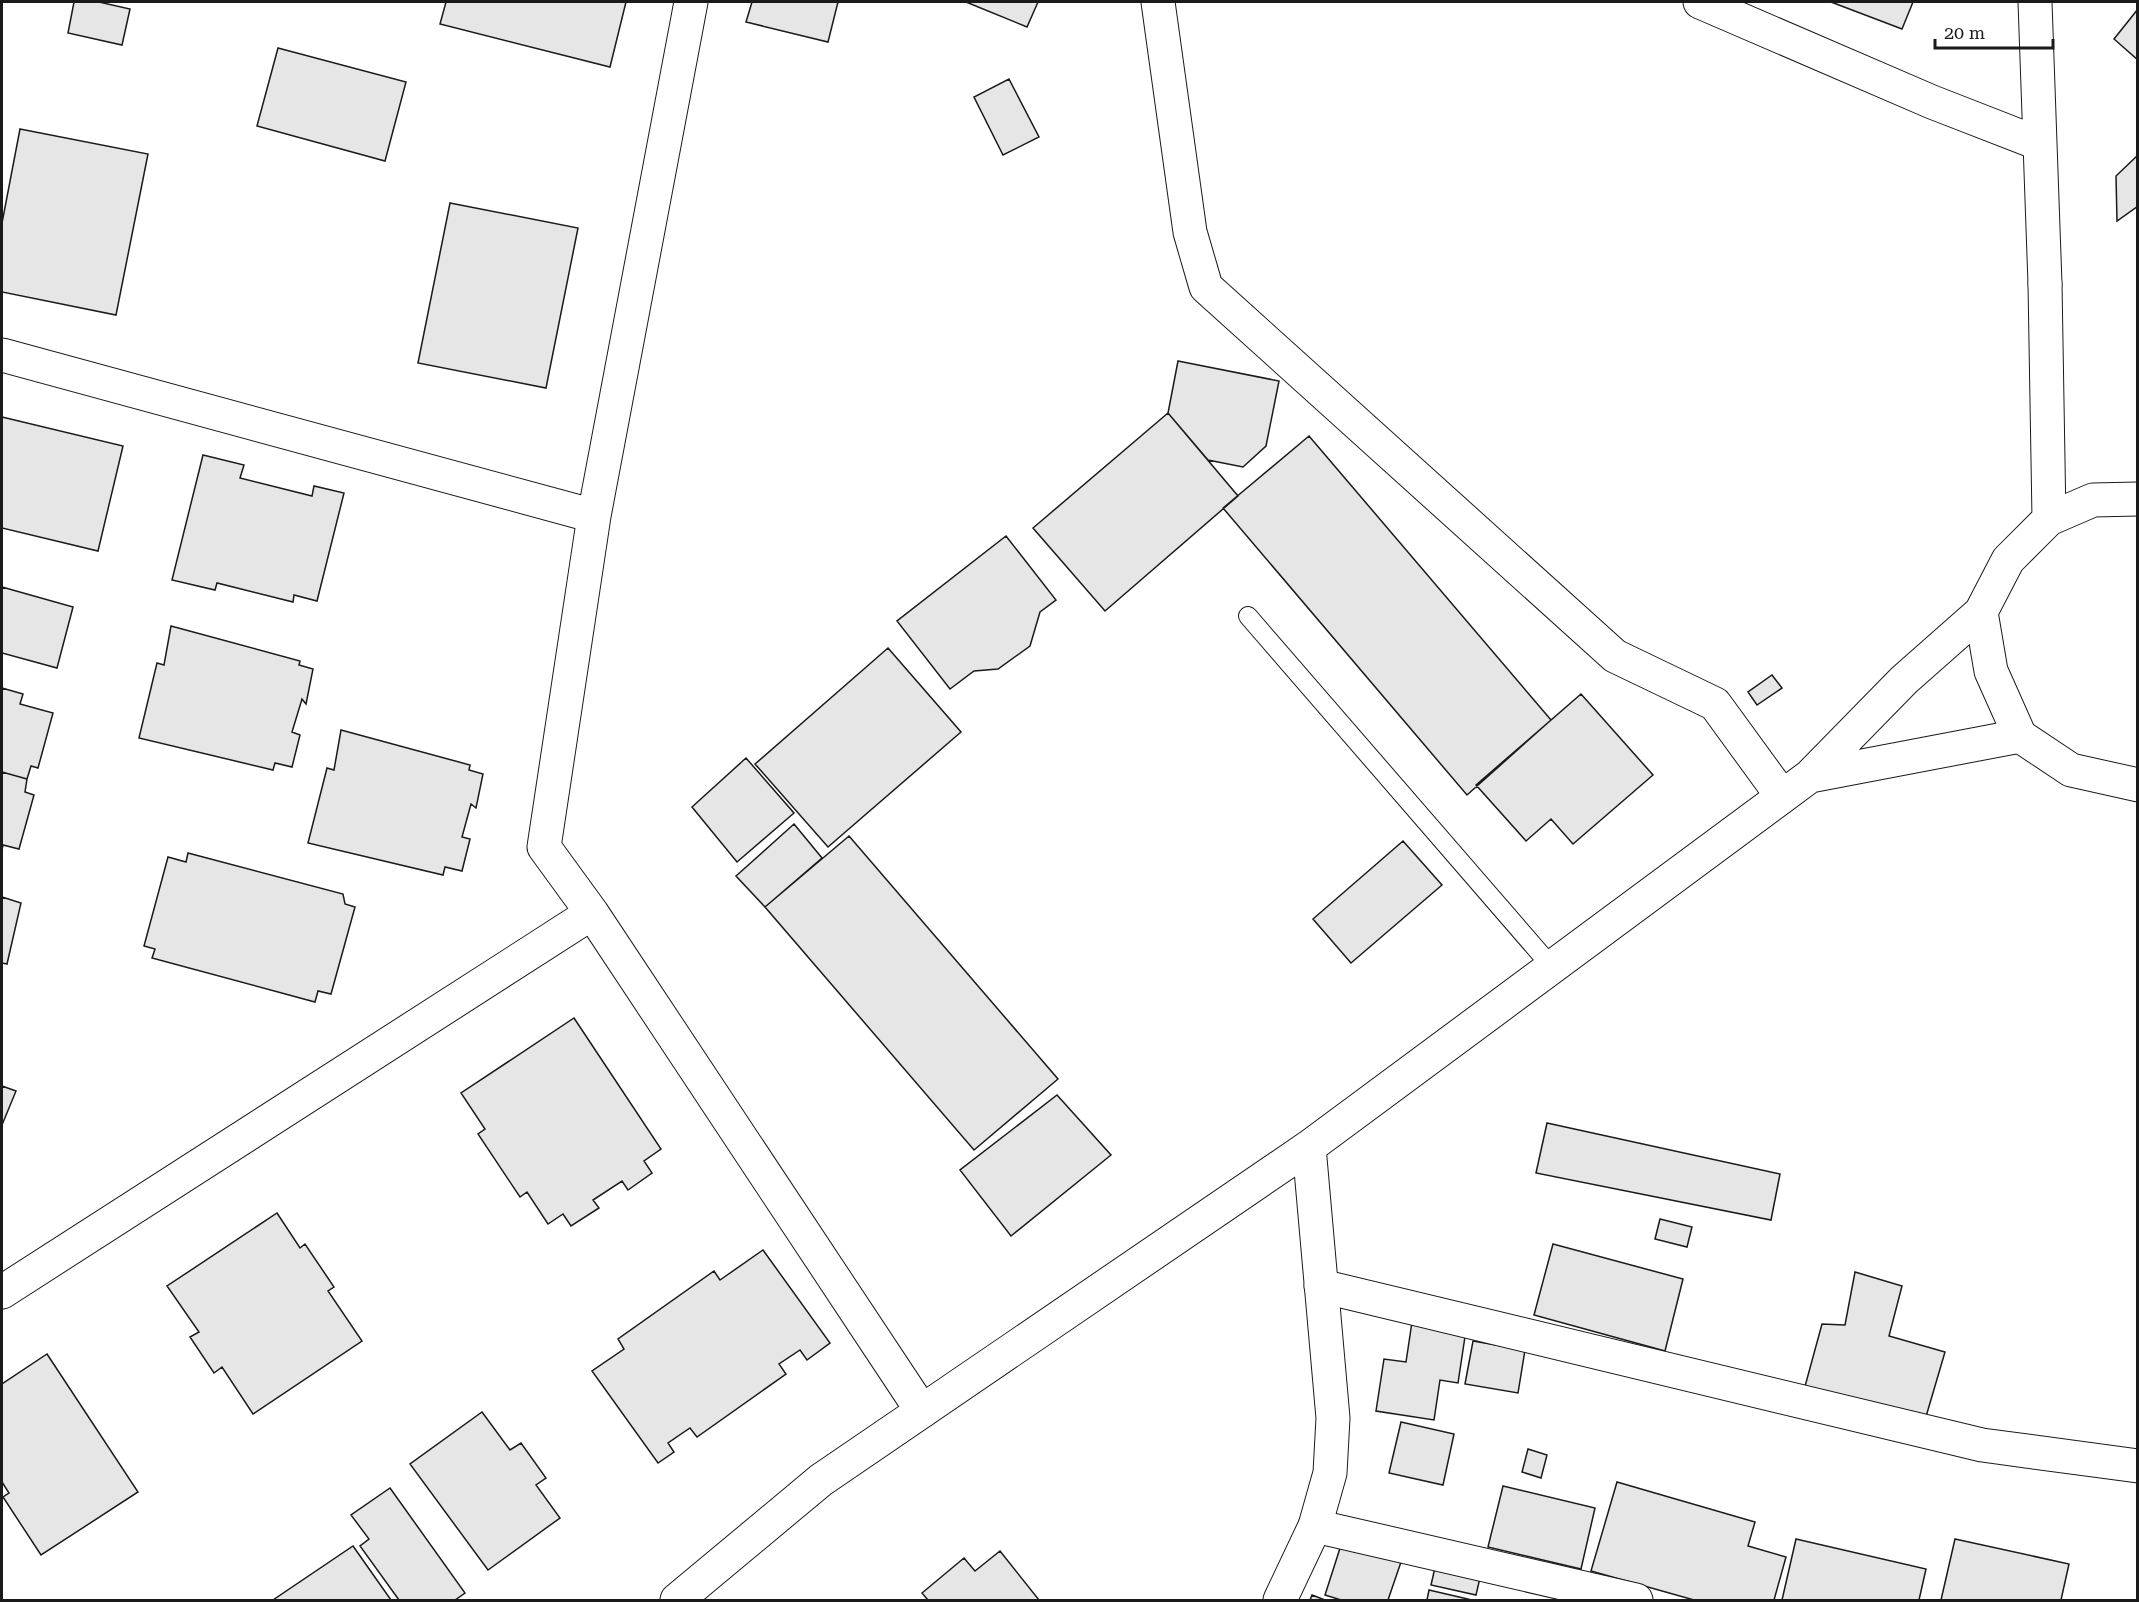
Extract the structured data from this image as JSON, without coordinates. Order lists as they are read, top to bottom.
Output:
{
  "scale_bar": "20 m"
}
